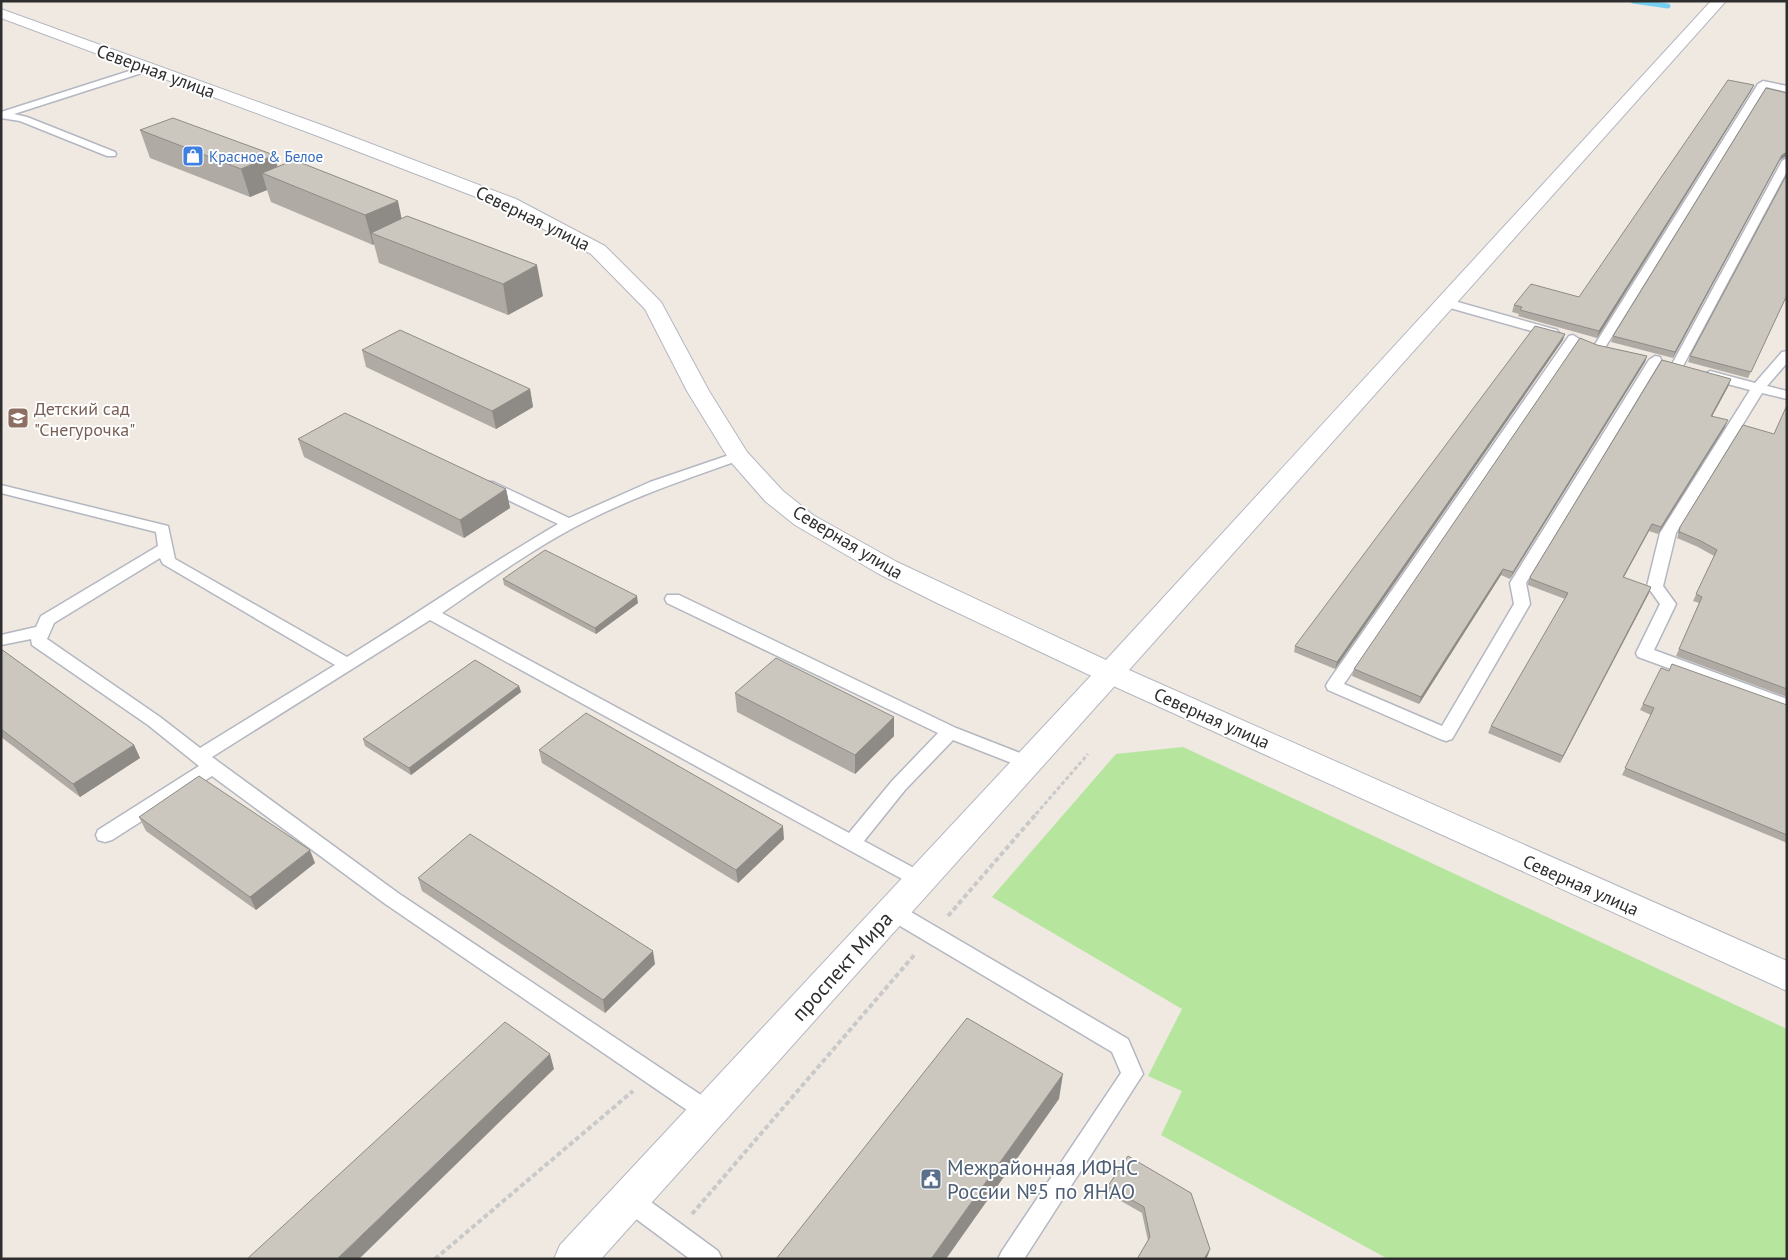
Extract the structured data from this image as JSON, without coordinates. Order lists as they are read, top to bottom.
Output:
{
  "streets": {
    "street": ["Северная улица", "проспект Мира"]
  },
  "crossings": [
    ["Северная улица", "проспект Мира"]
  ],
  "places": {
    "shop": ["Красное & Белое"],
    "school or university": ["Детский сад \"Снегурочка\""],
    "public building": ["Межрайонная ИФНС России №5 по ЯНАО"]
  }
}
